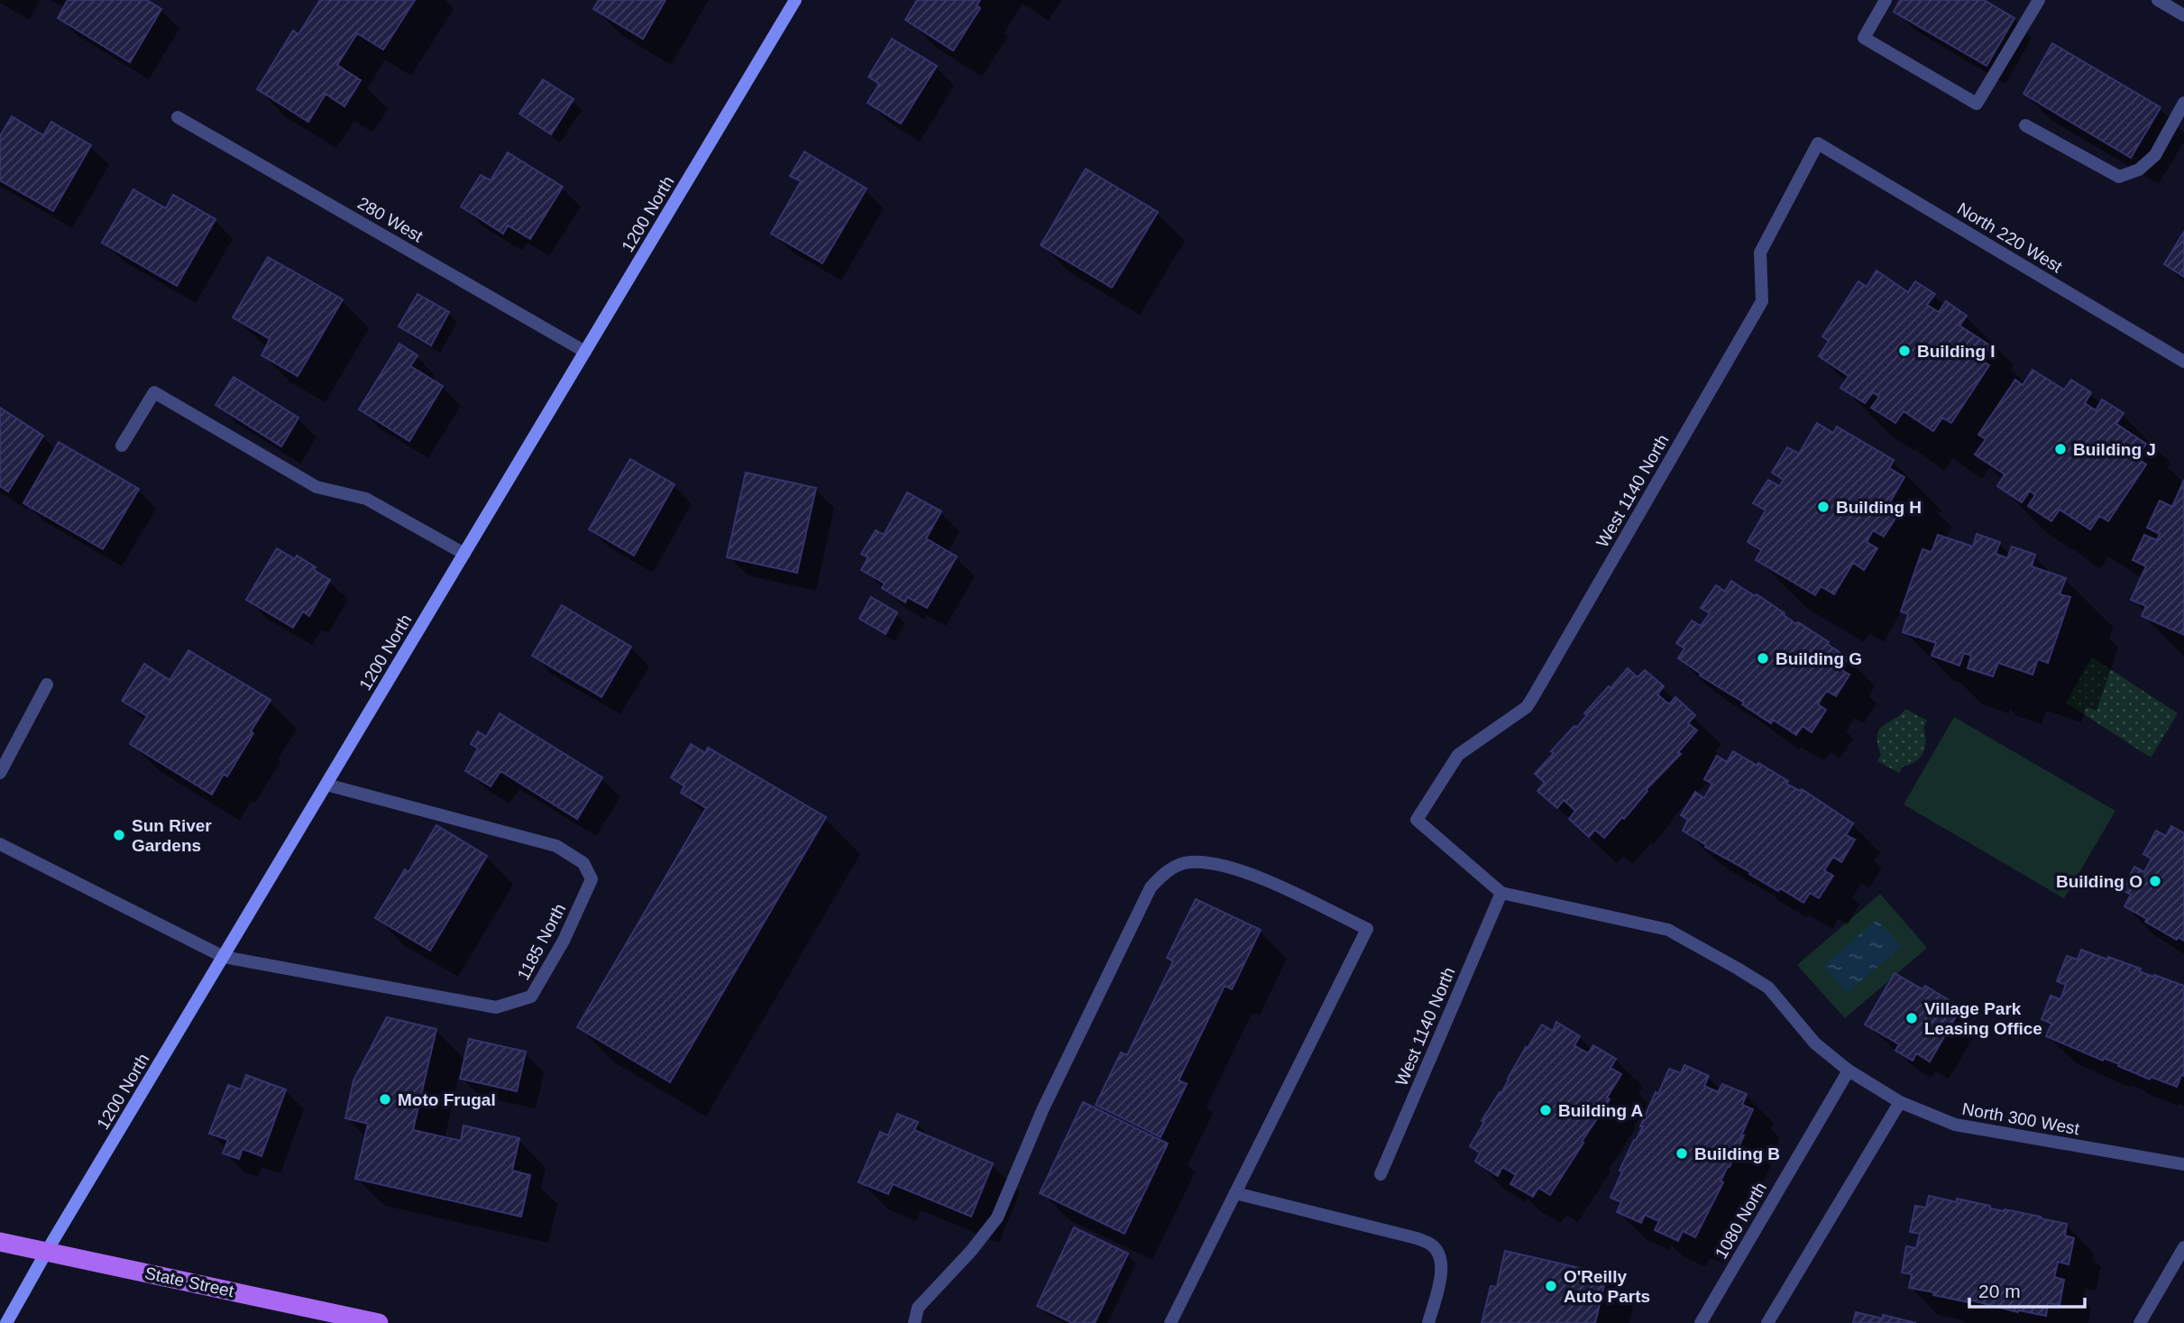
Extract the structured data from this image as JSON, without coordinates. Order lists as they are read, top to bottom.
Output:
{
  "streets": {
    "main road": ["State Street"],
    "street": [
      "1200 North",
      "280 West",
      "North 220 West",
      "West 1140 North",
      "1185 North",
      "North 300 West",
      "1080 North"
    ]
  },
  "crossings": [
    ["1200 North", "280 West"],
    ["1200 North", "1185 North"],
    ["1200 North", "State Street"],
    ["North 220 West", "West 1140 North"],
    ["West 1140 North", "North 300 West"],
    ["North 300 West", "1080 North"]
  ],
  "places": [
    "Building I",
    "Building J",
    "Building H",
    "Building G",
    "Sun River Gardens",
    "Building O",
    "Village Park Leasing Office",
    "Moto Frugal",
    "Building A",
    "Building B",
    "O'Reilly Auto Parts"
  ],
  "scale_bar": "20 m"
}
